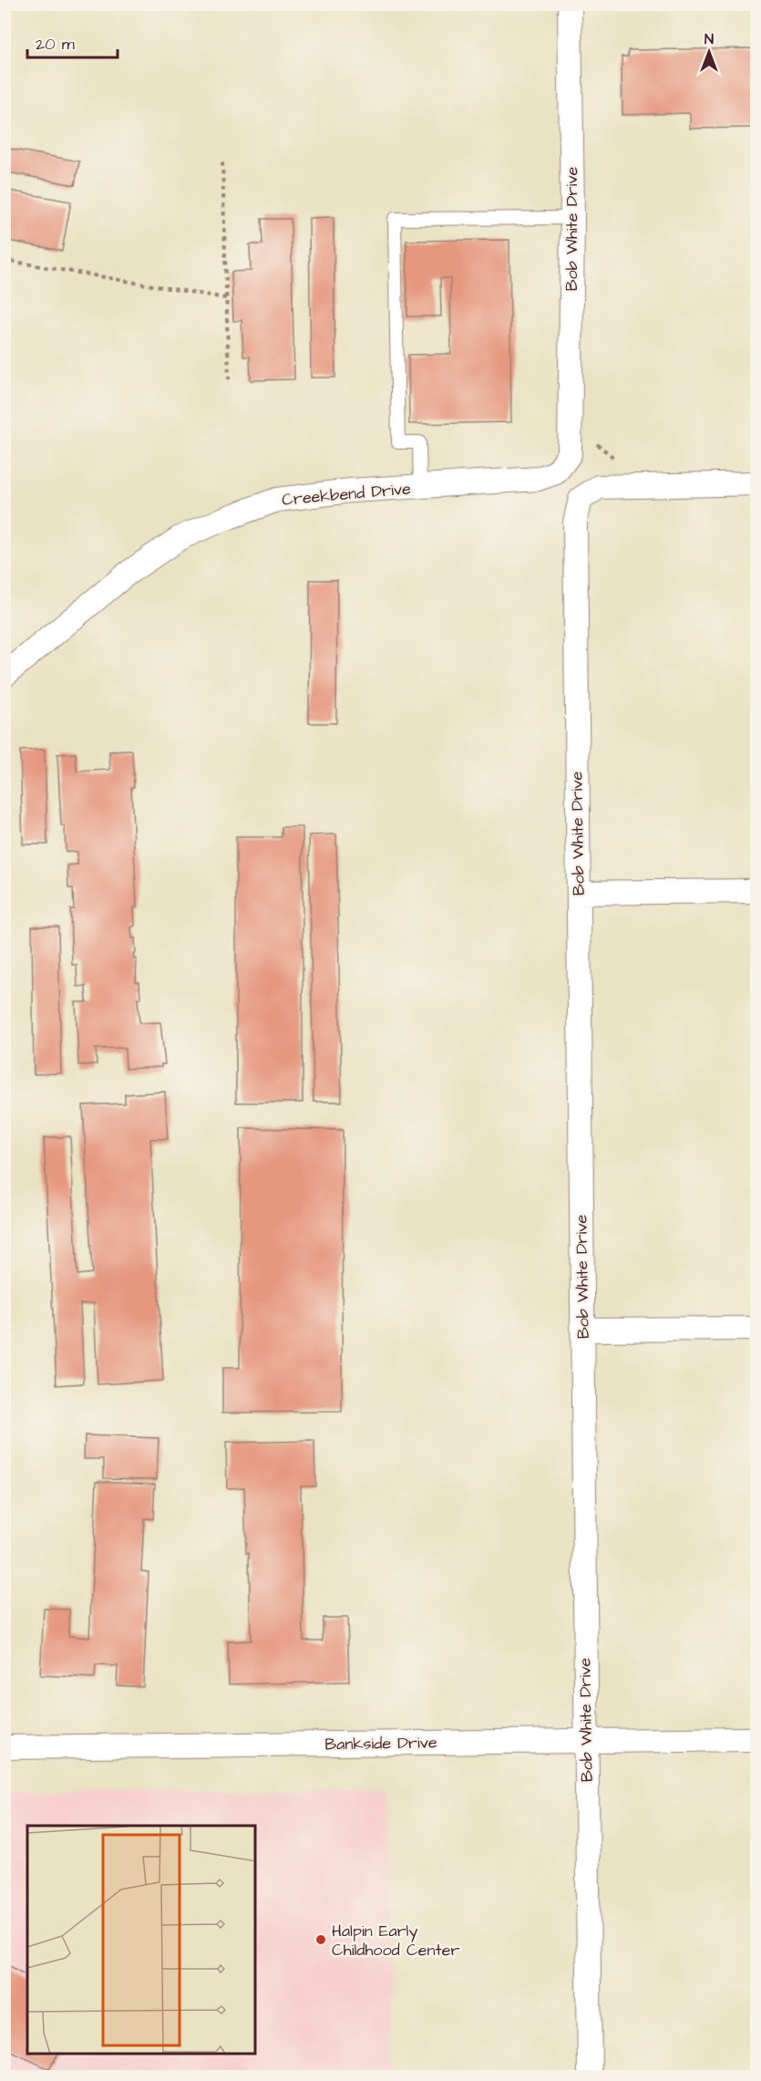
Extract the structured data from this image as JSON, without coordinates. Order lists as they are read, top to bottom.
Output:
{
  "streets": {
    "street": ["Bob White Drive", "Creekbend Drive", "Bankside Drive"]
  },
  "crossings": [
    ["Bob White Drive", "Creekbend Drive"],
    ["Bob White Drive", "Bankside Drive"]
  ],
  "places": ["Halpin Early Childhood Center"],
  "scale_bar": "20 m",
  "north": "top"
}
